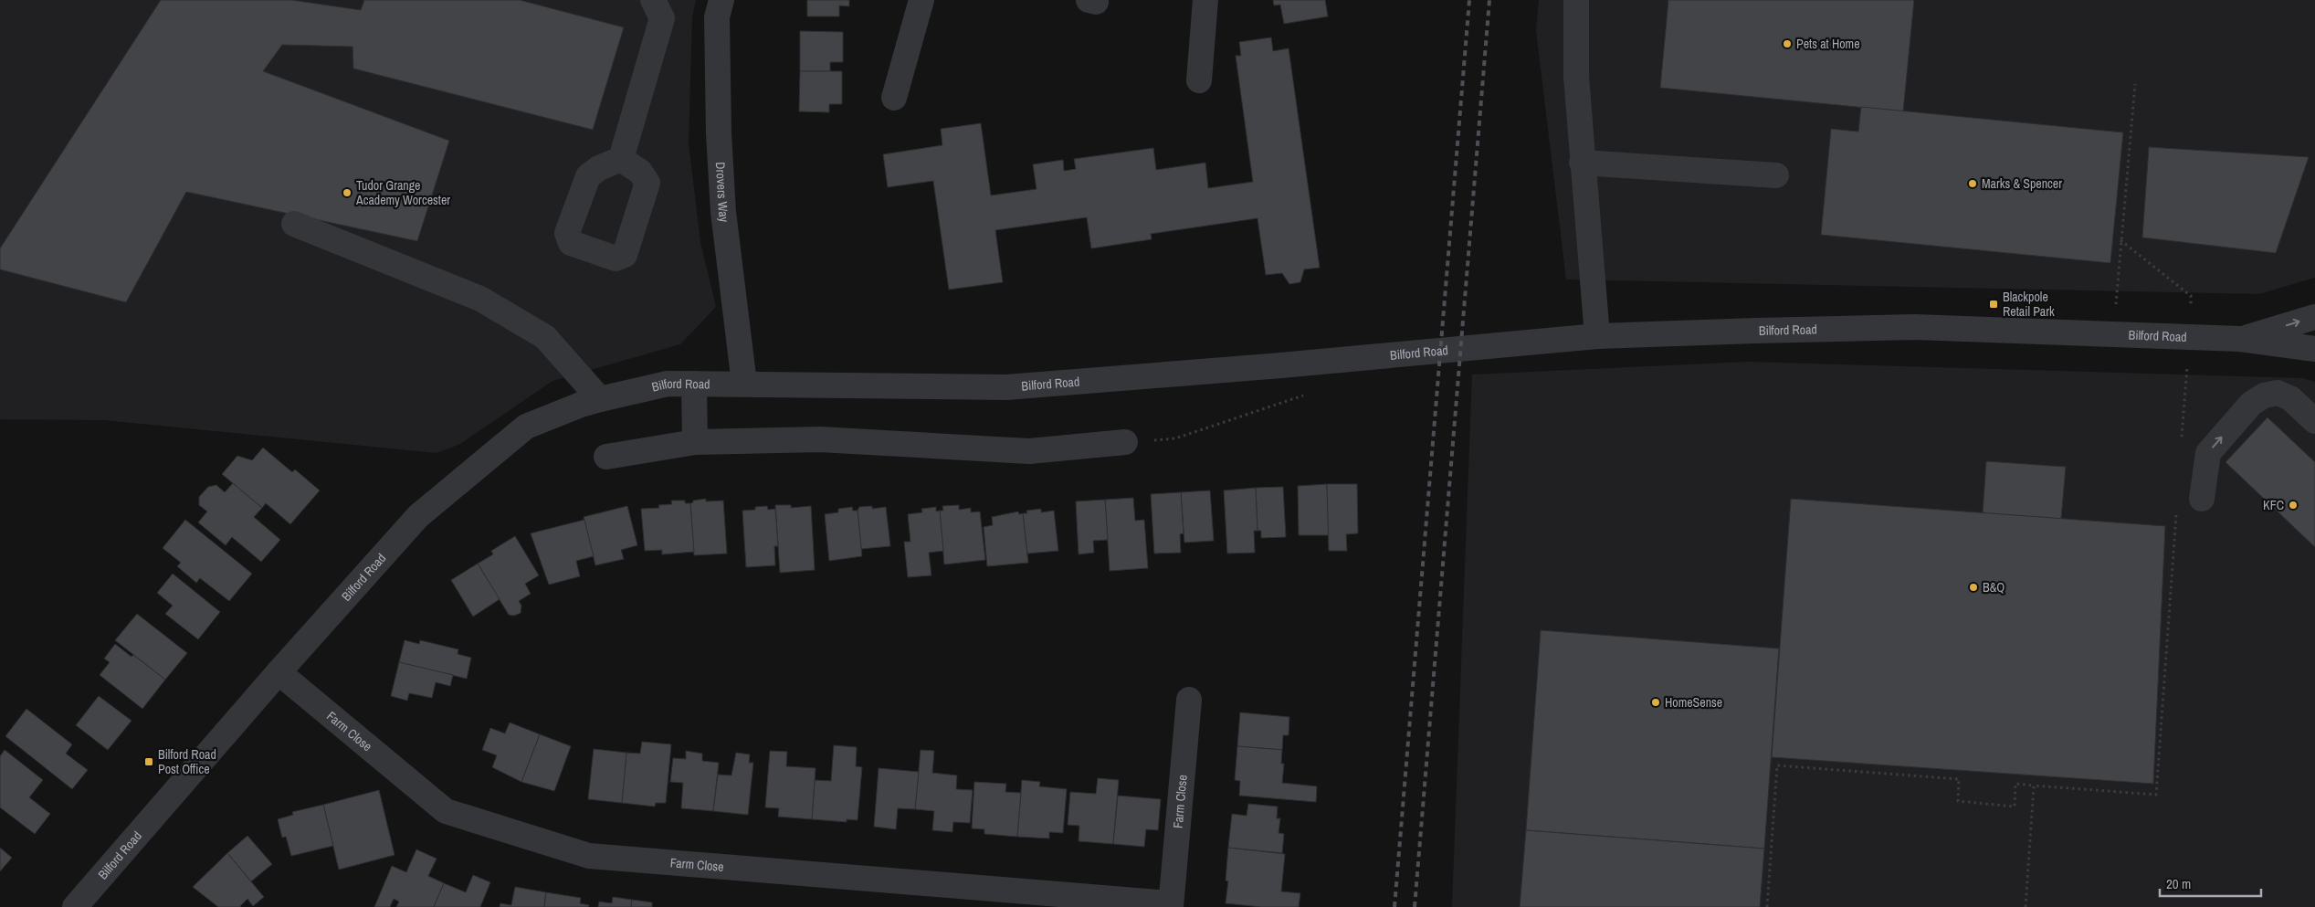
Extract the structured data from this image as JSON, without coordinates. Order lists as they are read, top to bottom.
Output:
{
  "streets": {
    "street": ["Drovers Way", "Bilford Road", "Farm Close"]
  },
  "crossings": [
    ["Drovers Way", "Bilford Road"],
    ["Bilford Road", "Farm Close"]
  ],
  "places": {
    "other": [
      "Pets at Home",
      "Marks & Spencer",
      "Tudor Grange Academy Worcester",
      "KFC",
      "B&Q",
      "HomeSense"
    ],
    "transit": ["Blackpole Retail Park", "Bilford Road Post Office"]
  },
  "scale_bar": "20 m"
}
